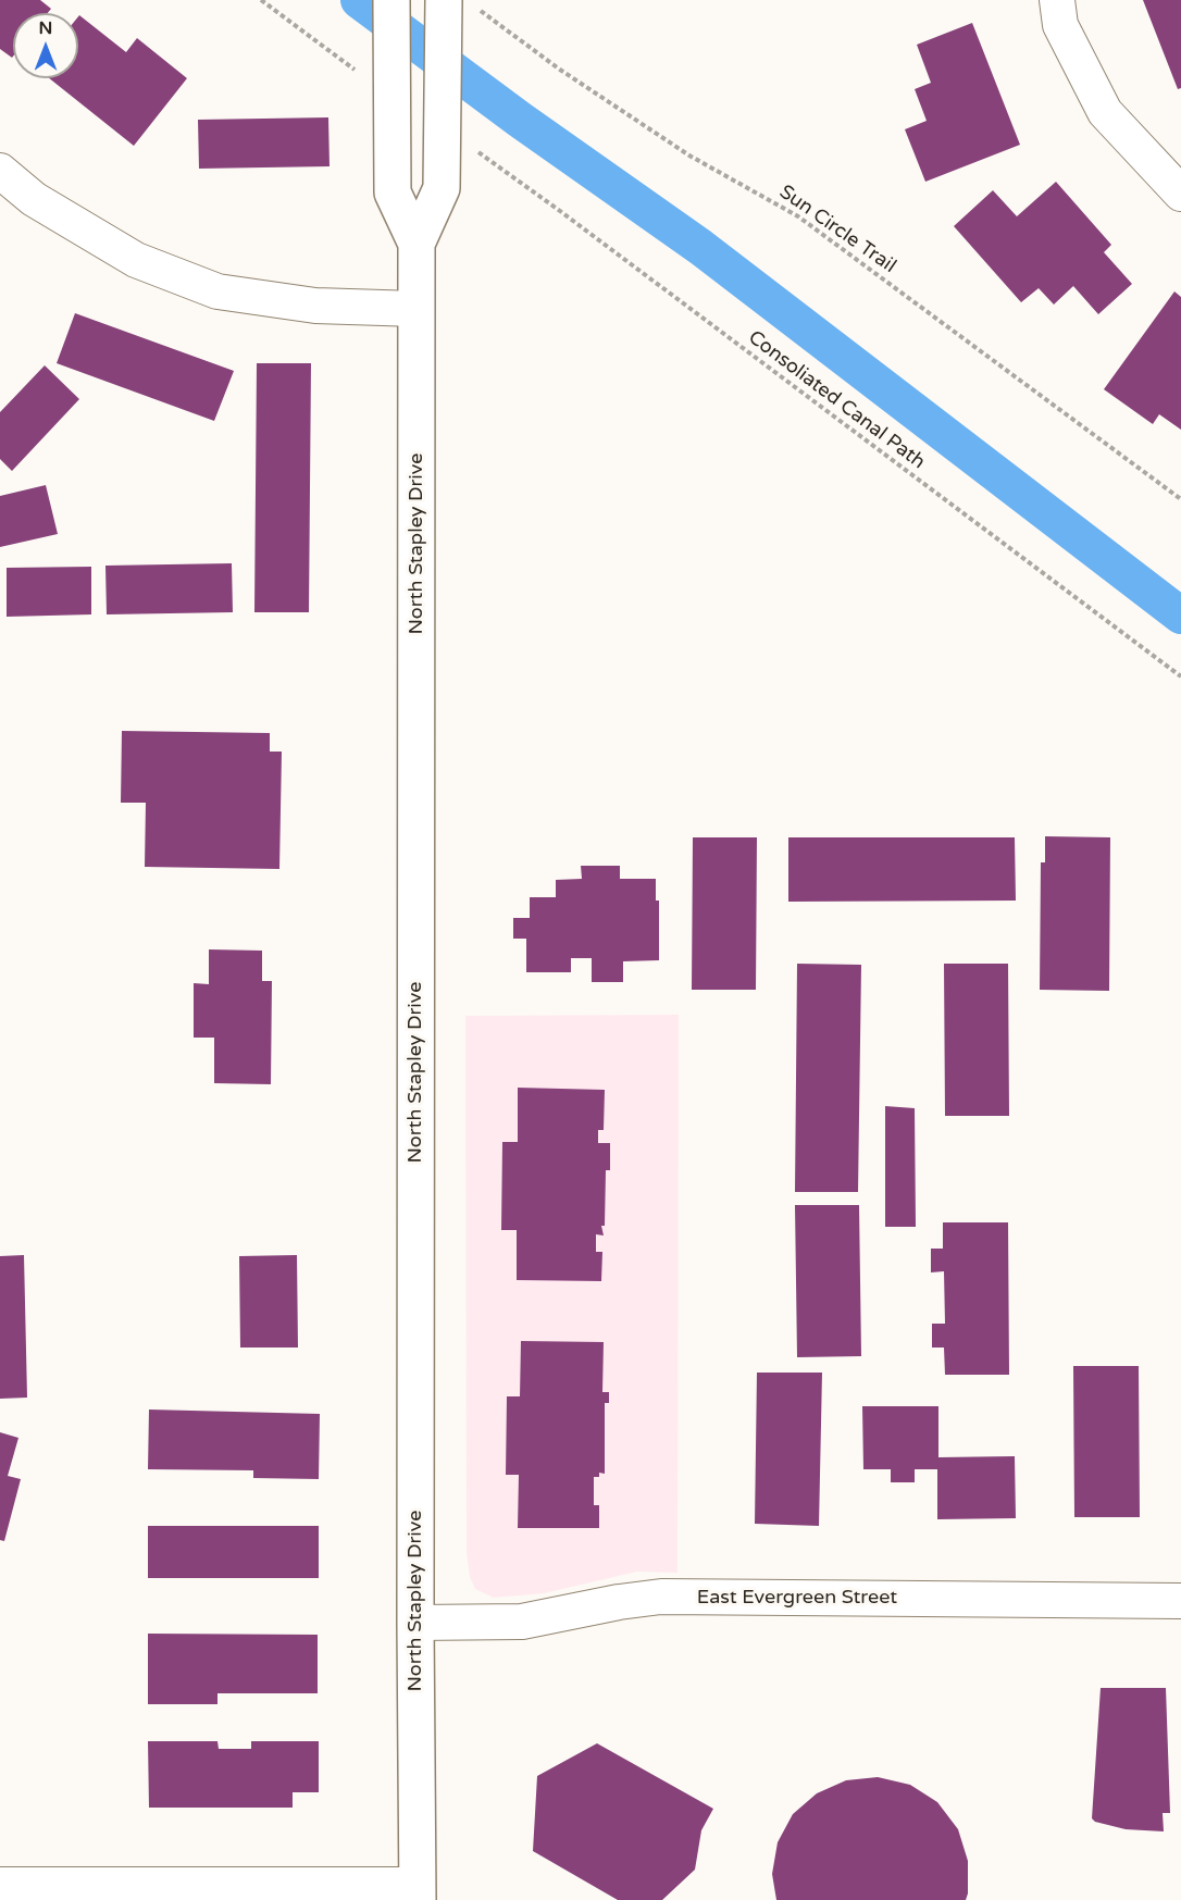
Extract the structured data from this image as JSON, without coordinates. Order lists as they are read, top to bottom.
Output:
{
  "streets": {
    "main road": ["North Stapley Drive"],
    "street": ["East Evergreen Street"],
    "path": ["Sun Circle Trail", "Consoliated Canal Path"]
  },
  "crossings": [
    ["Sun Circle Trail", "North Stapley Drive"],
    ["North Stapley Drive", "East Evergreen Street"]
  ],
  "north": "top"
}
